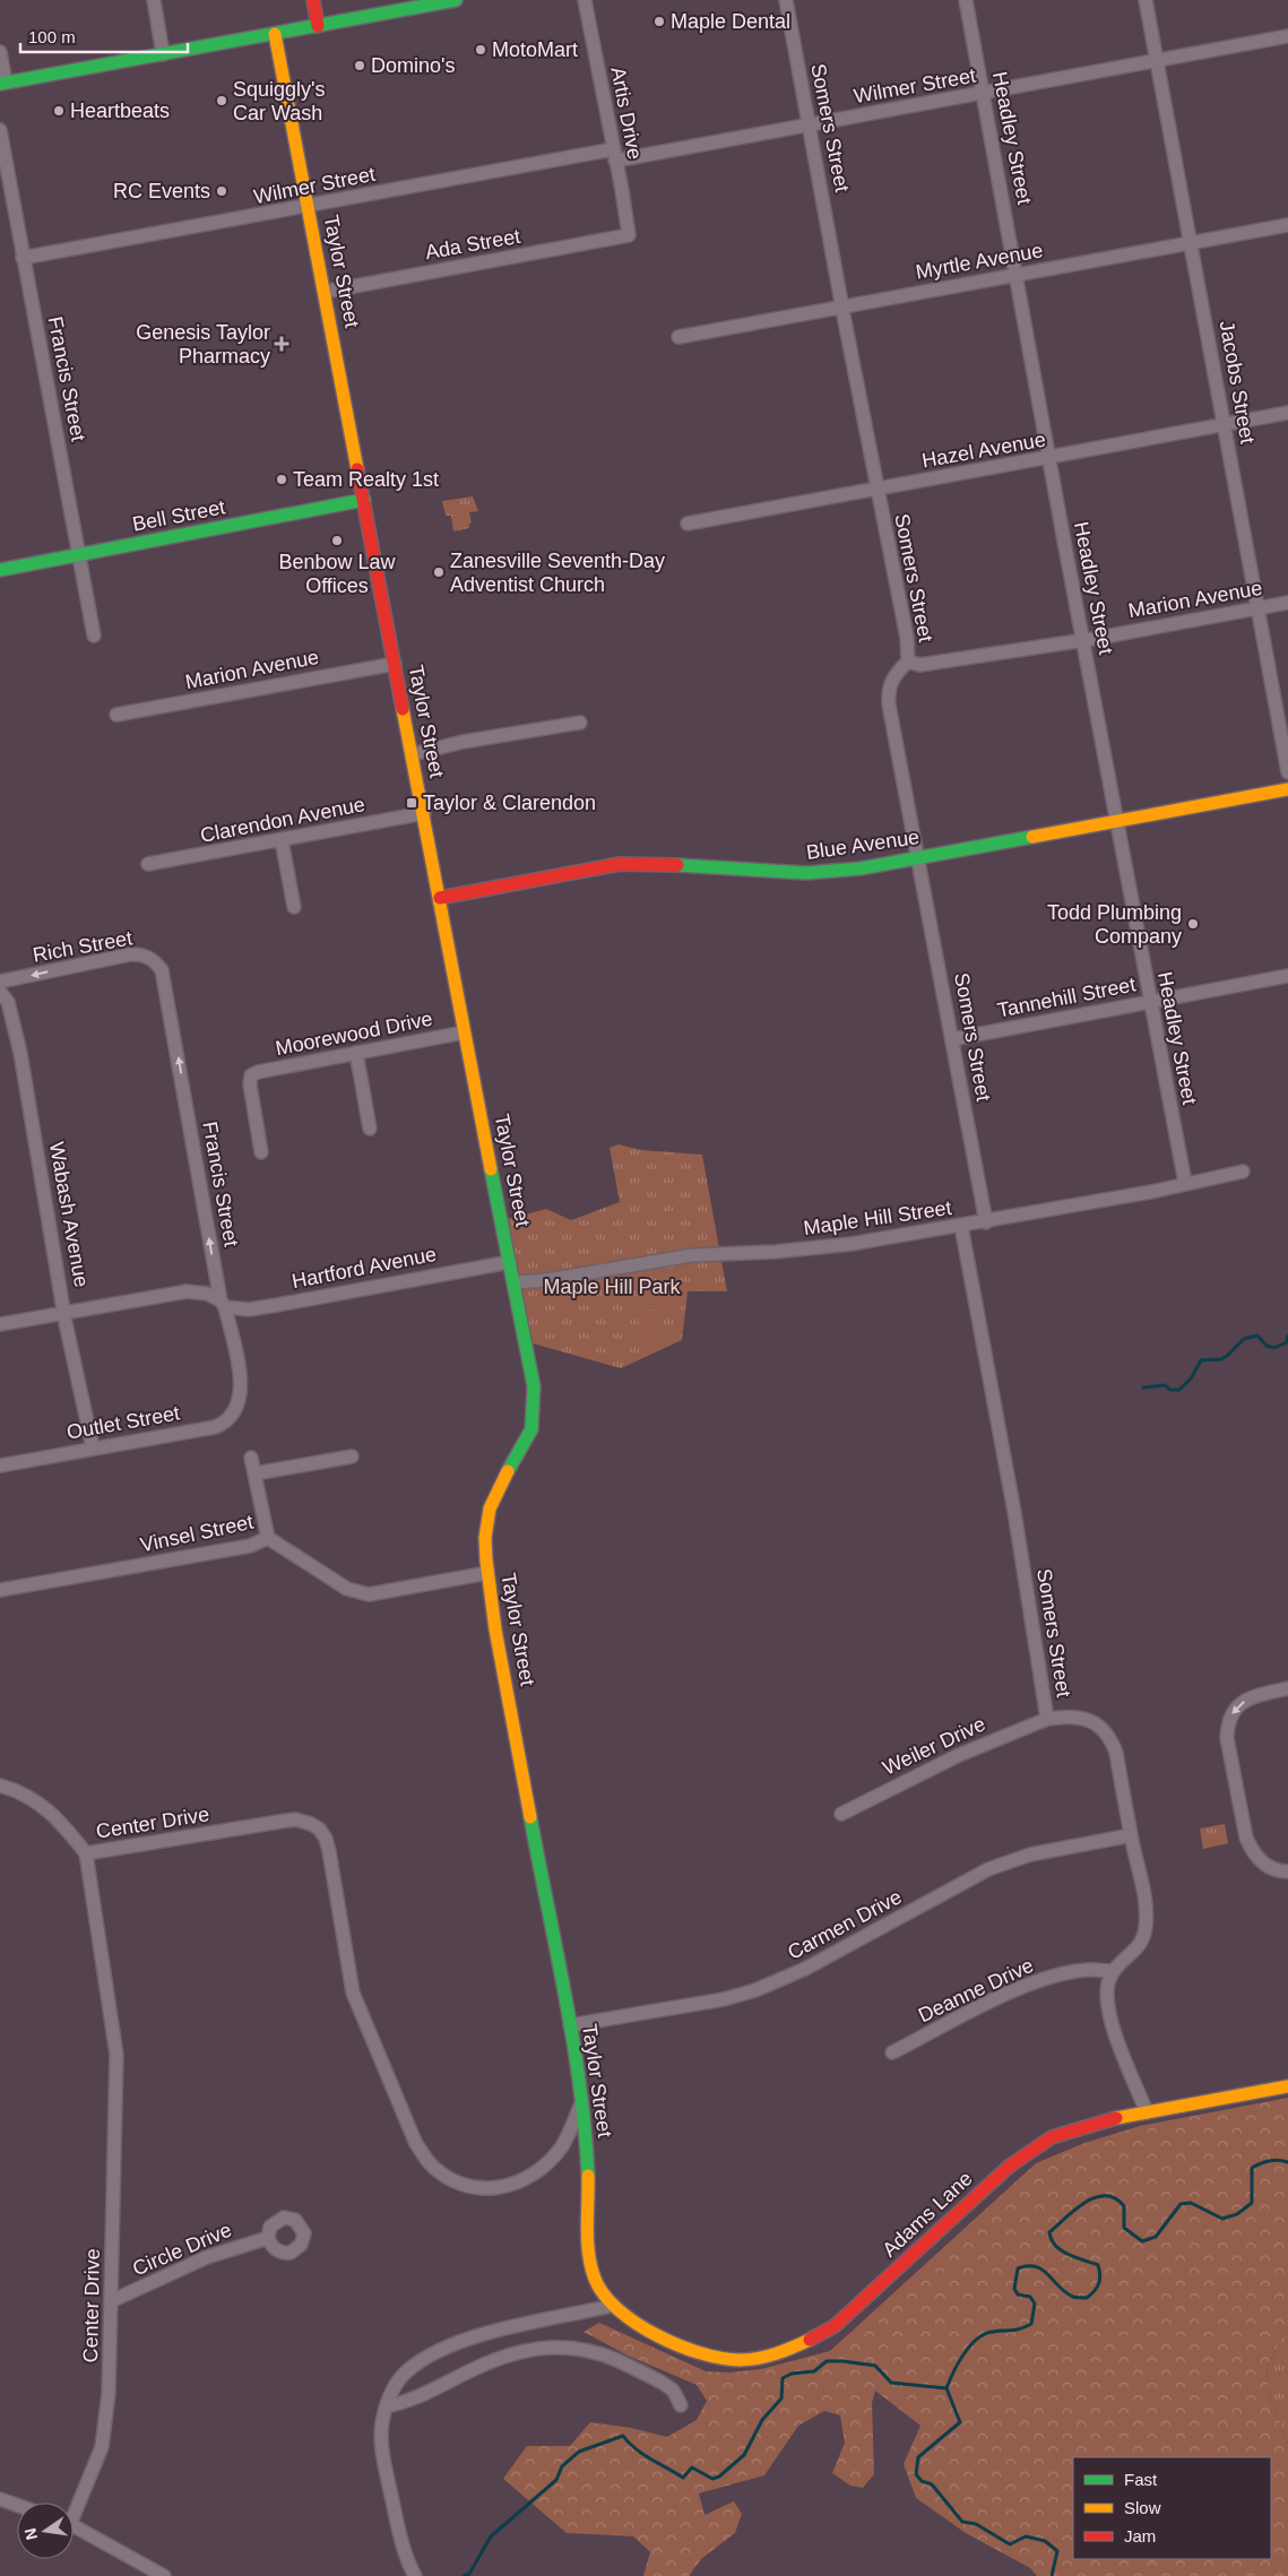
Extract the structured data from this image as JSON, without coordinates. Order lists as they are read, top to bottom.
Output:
{
  "streets": {
    "street": [
      "Wilmer Street",
      "Artis Drive",
      "Somers Street",
      "Headley Street",
      "Ada Street",
      "Myrtle Avenue",
      "Taylor Street",
      "Francis Street",
      "Jacobs Street",
      "Hazel Avenue",
      "Bell Street",
      "Marion Avenue",
      "Clarendon Avenue",
      "Blue Avenue",
      "Rich Street",
      "Tannehill Street",
      "Moorewood Drive",
      "Wabash Avenue",
      "Maple Hill Street",
      "Hartford Avenue",
      "Outlet Street",
      "Vinsel Street",
      "Weiler Drive",
      "Center Drive",
      "Carmen Drive",
      "Deanne Drive",
      "Adams Lane",
      "Circle Drive"
    ]
  },
  "crossings": [
    ["Wilmer Street", "Artis Drive"],
    ["Wilmer Street", "Somers Street"],
    ["Wilmer Street", "Headley Street"],
    ["Wilmer Street", "Taylor Street"],
    ["Wilmer Street", "Francis Street"],
    ["Wilmer Street", "Jacobs Street"],
    ["Artis Drive", "Ada Street"],
    ["Somers Street", "Myrtle Avenue"],
    ["Somers Street", "Hazel Avenue"],
    ["Somers Street", "Marion Avenue"],
    ["Somers Street", "Blue Avenue"],
    ["Somers Street", "Tannehill Street"],
    ["Somers Street", "Maple Hill Street"],
    ["Somers Street", "Weiler Drive"],
    ["Somers Street", "Carmen Drive"],
    ["Somers Street", "Deanne Drive"],
    ["Headley Street", "Myrtle Avenue"],
    ["Headley Street", "Hazel Avenue"],
    ["Headley Street", "Marion Avenue"],
    ["Headley Street", "Blue Avenue"],
    ["Headley Street", "Tannehill Street"],
    ["Headley Street", "Maple Hill Street"],
    ["Ada Street", "Taylor Street"],
    ["Myrtle Avenue", "Jacobs Street"],
    ["Taylor Street", "Bell Street"],
    ["Taylor Street", "Marion Avenue"],
    ["Taylor Street", "Clarendon Avenue"],
    ["Taylor Street", "Blue Avenue"],
    ["Taylor Street", "Moorewood Drive"],
    ["Taylor Street", "Maple Hill Street"],
    ["Taylor Street", "Hartford Avenue"],
    ["Taylor Street", "Vinsel Street"],
    ["Taylor Street", "Center Drive"],
    ["Taylor Street", "Carmen Drive"],
    ["Taylor Street", "Adams Lane"],
    ["Francis Street", "Bell Street"],
    ["Francis Street", "Rich Street"],
    ["Francis Street", "Hartford Avenue"],
    ["Francis Street", "Outlet Street"],
    ["Jacobs Street", "Hazel Avenue"],
    ["Jacobs Street", "Marion Avenue"],
    ["Wabash Avenue", "Hartford Avenue"],
    ["Wabash Avenue", "Outlet Street"],
    ["Center Drive", "Circle Drive"]
  ],
  "one_way": ["Francis Street", "Rich Street"],
  "parks": ["Maple Hill Park"],
  "places": {
    "other": [
      "Maple Dental",
      "MotoMart",
      "Domino's",
      "Squiggly's Car Wash",
      "Heartbeats",
      "RC Events",
      "Team Realty 1st",
      "Benbow Law Offices",
      "Zanesville Seventh-Day Adventist Church",
      "Todd Plumbing Company"
    ],
    "health": ["Genesis Taylor Pharmacy"],
    "transit": ["Taylor & Clarendon"]
  },
  "legend": ["Fast", "Slow", "Jam"],
  "scale_bar": "100 m",
  "north": "left"
}
